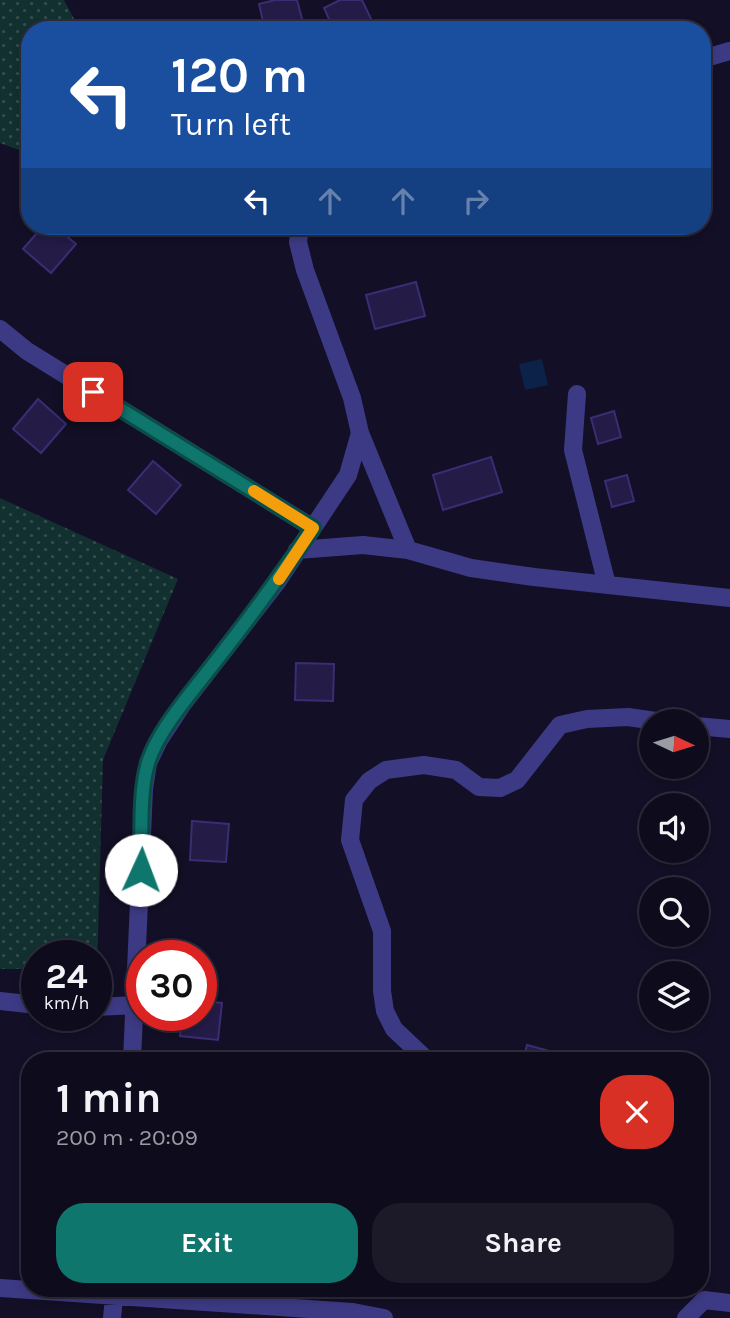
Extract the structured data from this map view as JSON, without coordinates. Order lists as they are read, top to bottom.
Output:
{
  "north": "right",
  "page": {
    "turn": ["120 m", "Turn left"],
    "speed": "24 km/h",
    "limit": "30",
    "heading": ["1 min", "200 m · 20:09"],
    "buttons": ["Exit", "Share"]
  }
}
